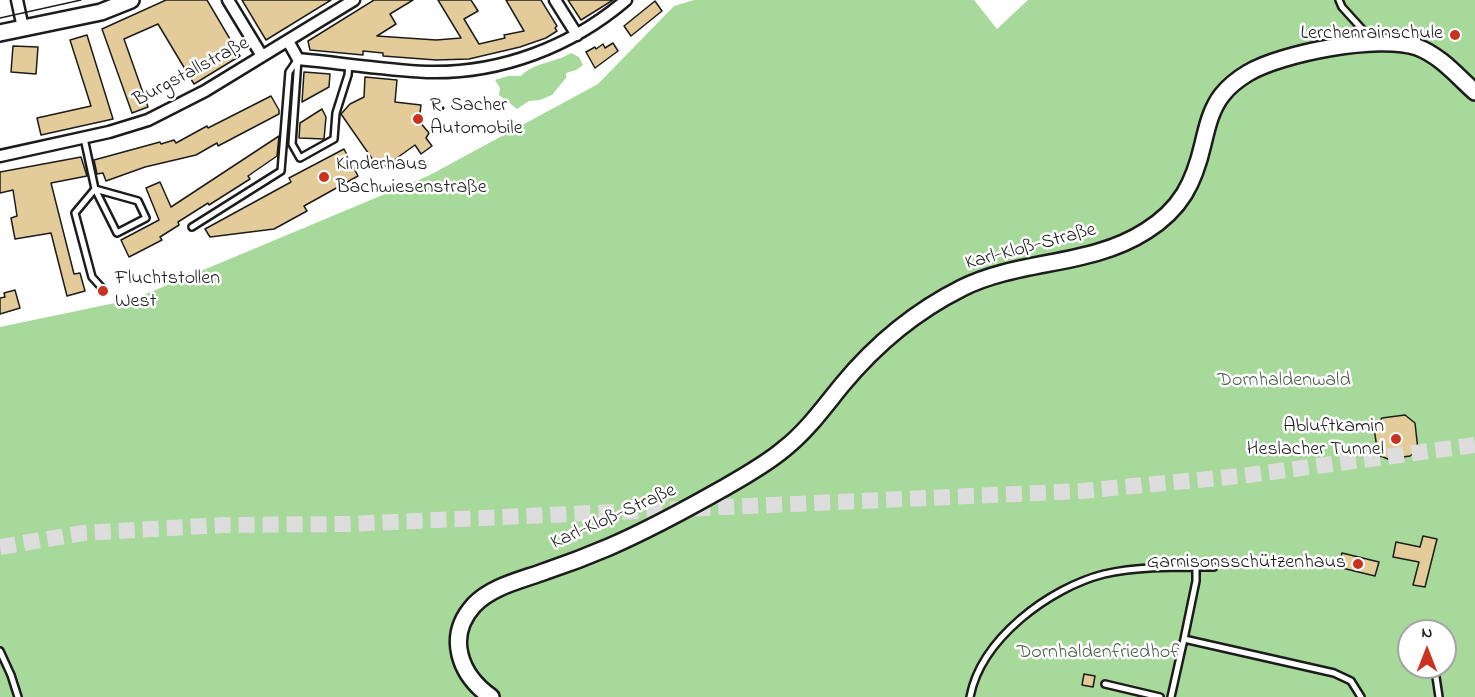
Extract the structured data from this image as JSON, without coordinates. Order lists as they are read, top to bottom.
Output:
{
  "streets": {
    "main road": ["Karl-Kloß-Straße"],
    "street": ["Burgstallstraße"]
  },
  "parks": ["Dornhaldenwald", "Dornhaldenfriedhof"],
  "places": [
    "Lerchenrainschule",
    "R. Sacher Automobile",
    "Kinderhaus Bachwiesenstraße",
    "Fluchtstollen West",
    "Abluftkamin Heslacher Tunnel",
    "Garnisonsschützenhaus"
  ],
  "north": "top"
}
